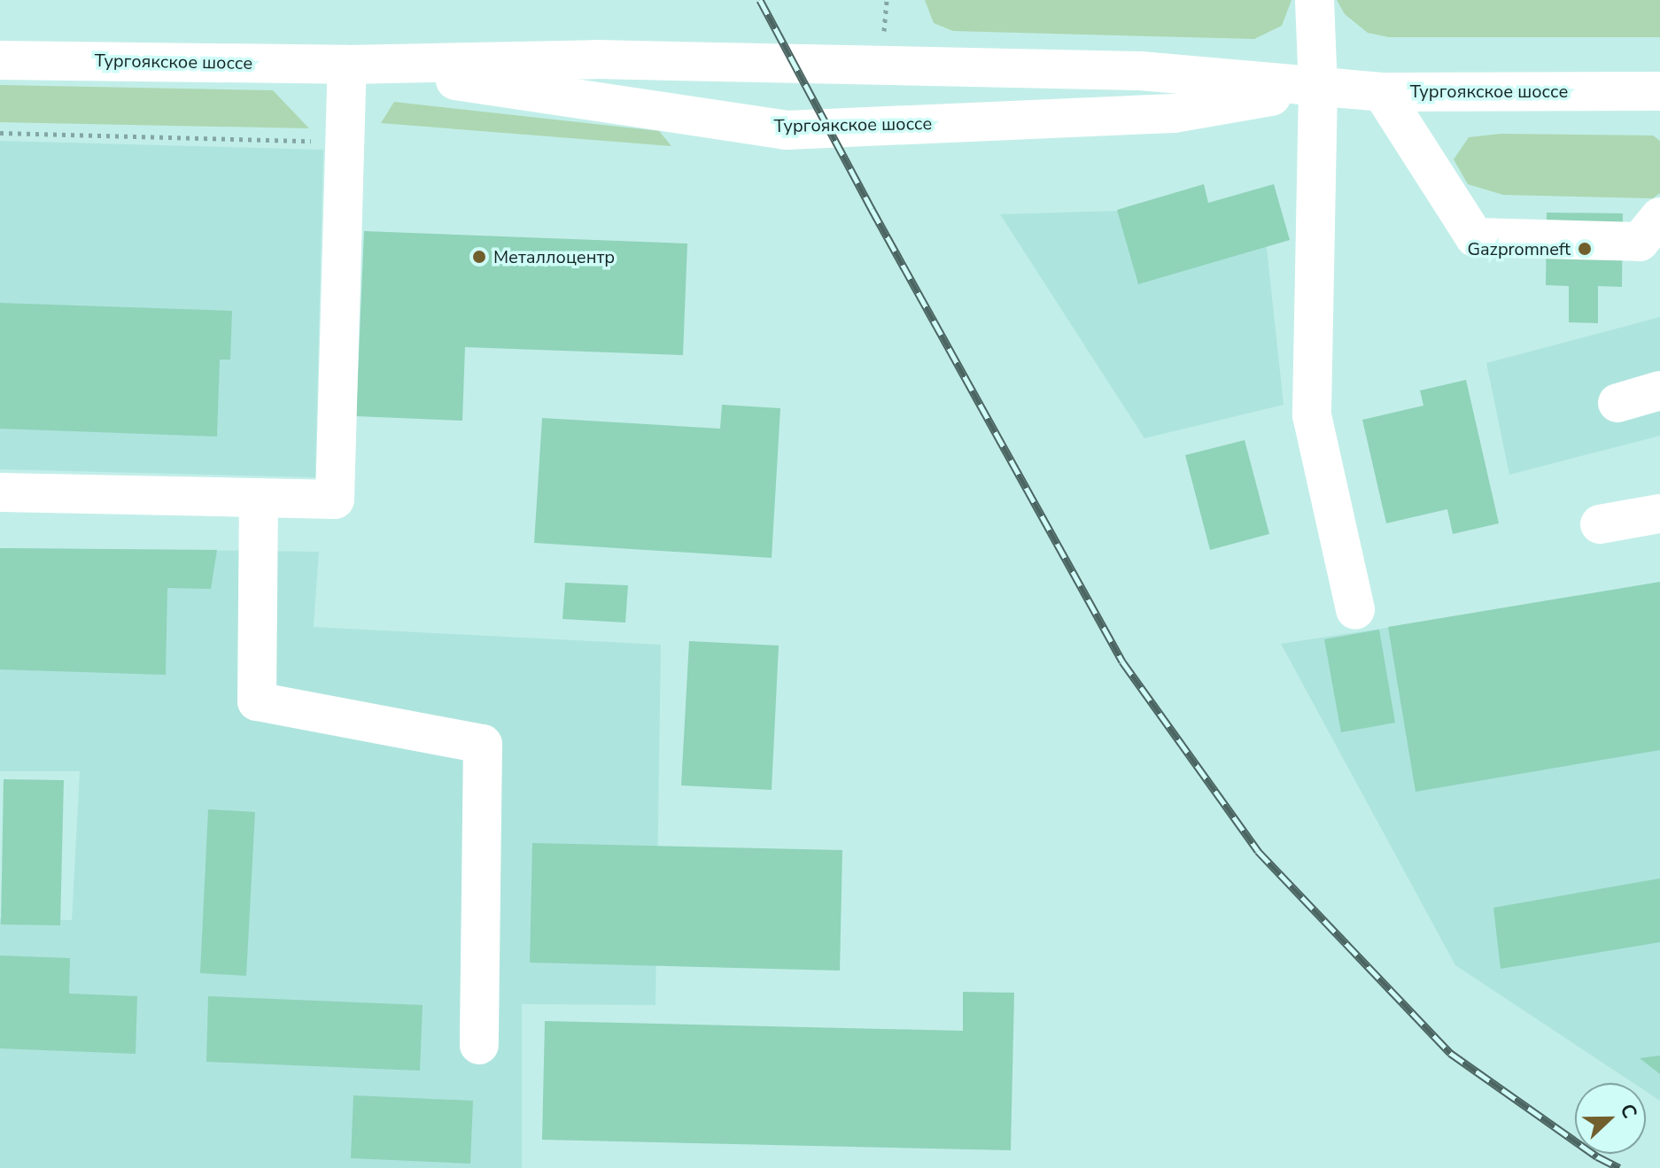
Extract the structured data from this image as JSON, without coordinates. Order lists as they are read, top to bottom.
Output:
{
  "streets": {
    "main road": ["Тургоякское шоссе"]
  },
  "places": ["Gazpromneft", "Металлоцентр"],
  "north": "right"
}
